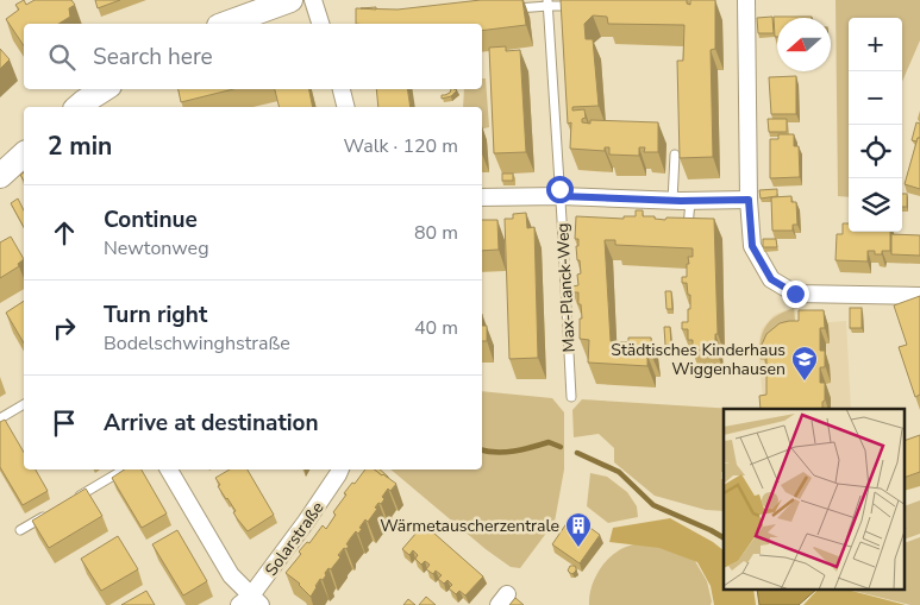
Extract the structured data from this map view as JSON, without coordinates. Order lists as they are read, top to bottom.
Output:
{
  "streets": {
    "street": ["Solarstraße"],
    "lane": ["Max-Planck-Weg"]
  },
  "places": {
    "school or university": ["Städtisches Kinderhaus Wiggenhausen"],
    "building": ["Wärmetauscherzentrale"]
  },
  "north": "left",
  "page": {
    "map_buttons": ["+", "−"],
    "search": "Search here",
    "heading": ["2 min", "Walk · 120 m"],
    "list": [
      ["Continue", "Newtonweg", "80 m"],
      ["Turn right", "Bodelschwinghstraße", "40 m"],
      "Arrive at destination"
    ]
  }
}
